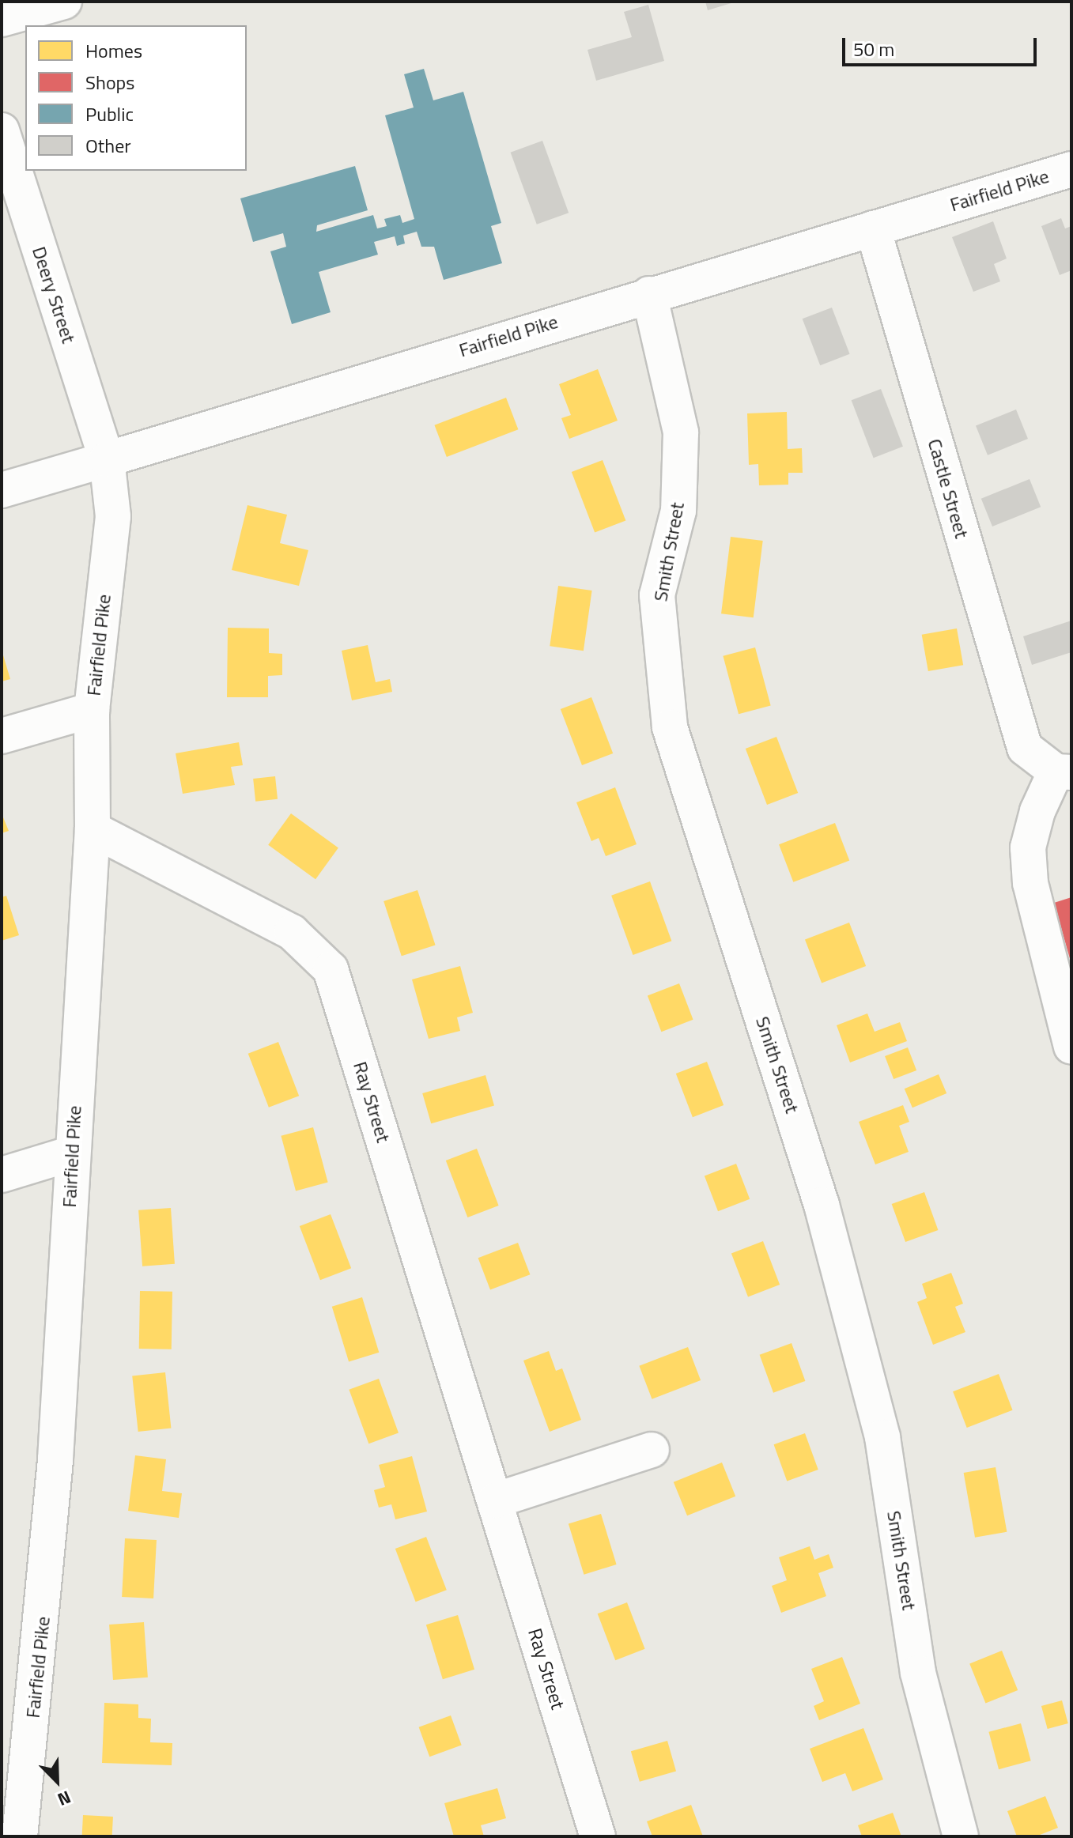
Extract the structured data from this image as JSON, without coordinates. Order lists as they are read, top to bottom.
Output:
{
  "streets": {
    "street": [
      "Fairfield Pike",
      "Deery Street",
      "Castle Street",
      "Smith Street",
      "Ray Street"
    ]
  },
  "crossings": [
    ["Fairfield Pike", "Deery Street"],
    ["Fairfield Pike", "Castle Street"],
    ["Fairfield Pike", "Smith Street"],
    ["Fairfield Pike", "Ray Street"]
  ],
  "legend": [
    "Homes",
    "Shops",
    "Public",
    "Other"
  ],
  "scale_bar": "50 m",
  "north": "bottom right"
}
